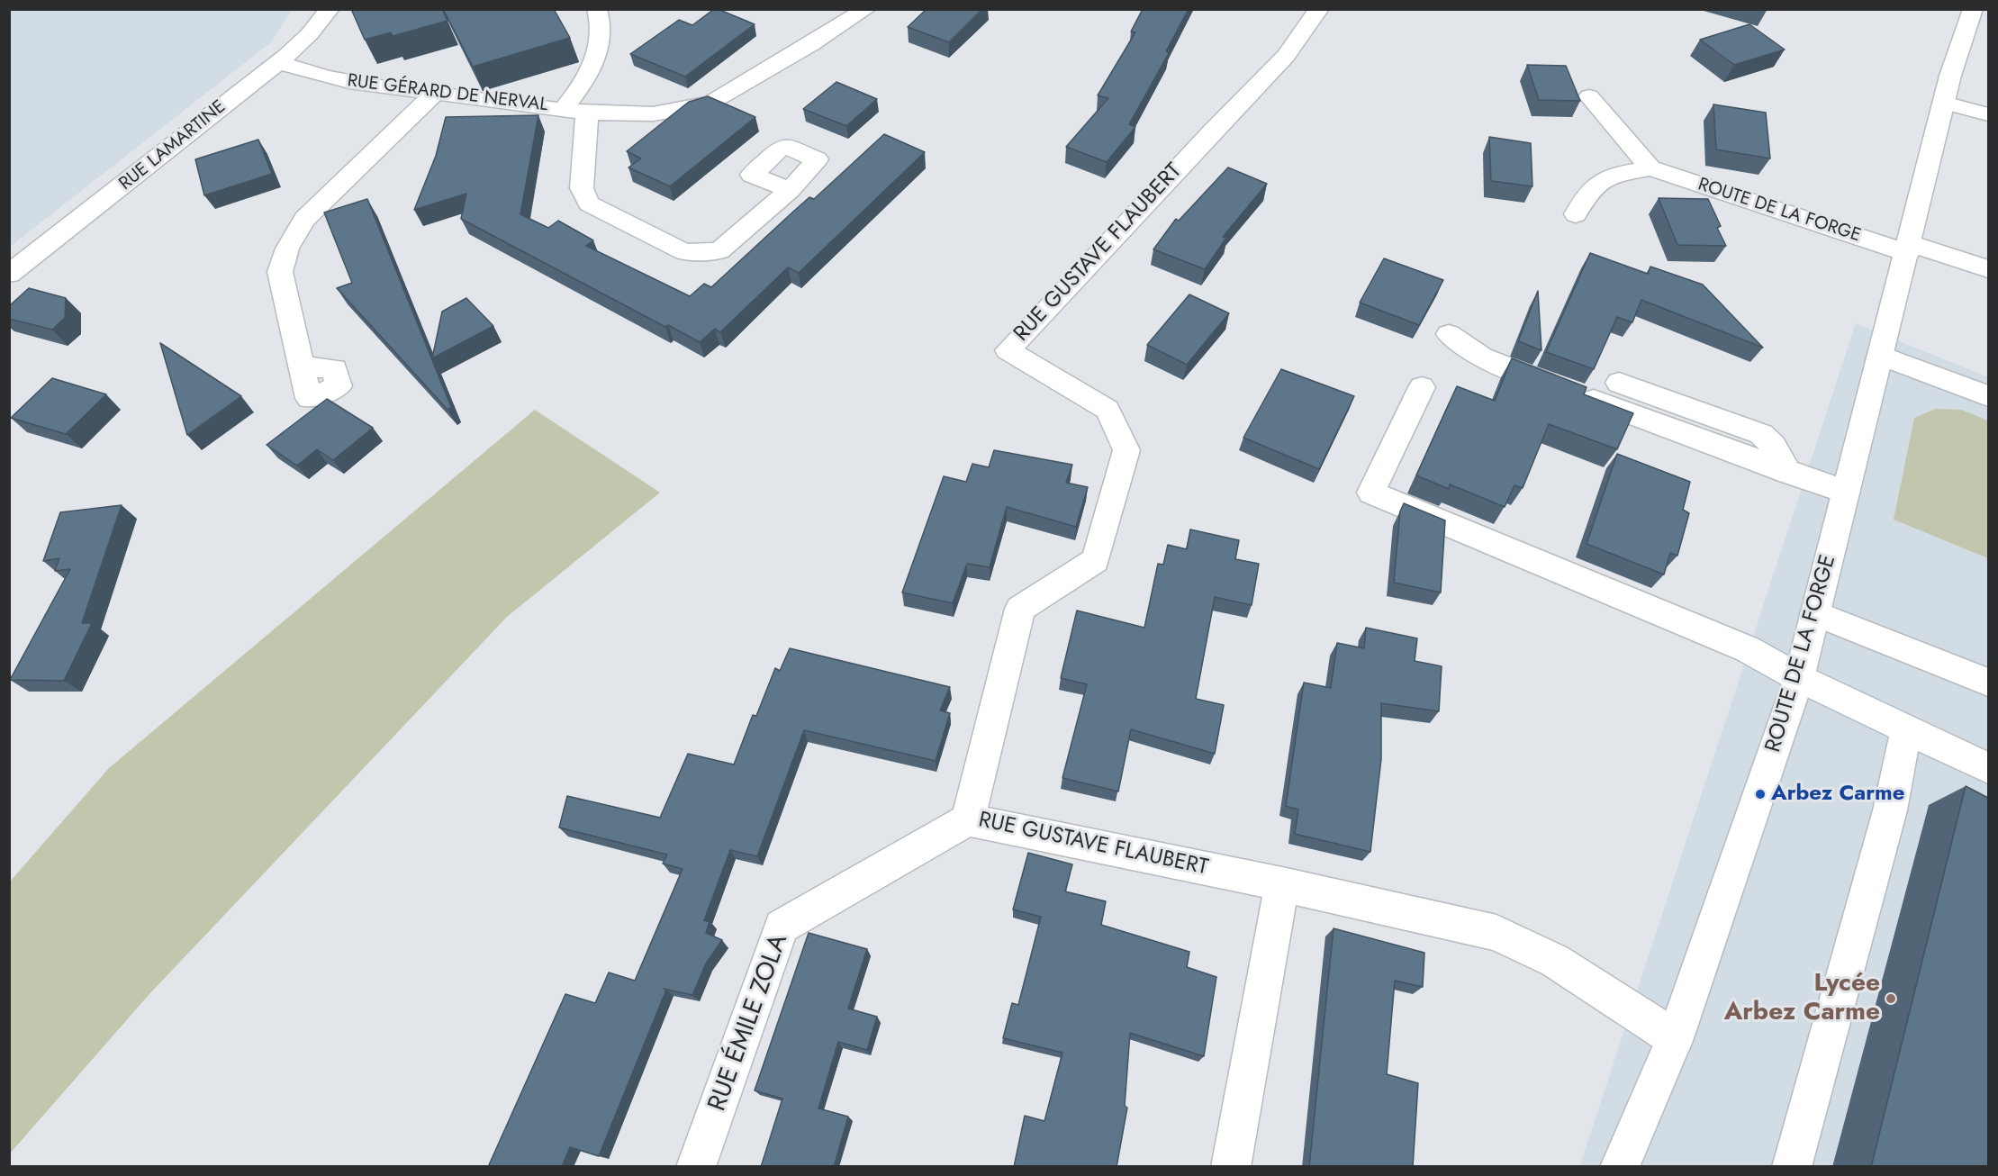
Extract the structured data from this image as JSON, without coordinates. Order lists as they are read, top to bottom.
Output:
{
  "streets": {
    "street": [
      "RUE GÉRARD DE NERVAL",
      "RUE LAMARTINE",
      "ROUTE DE LA FORGE",
      "RUE GUSTAVE FLAUBERT",
      "RUE ÉMILE ZOLA"
    ]
  },
  "crossings": [
    ["RUE GÉRARD DE NERVAL", "RUE LAMARTINE"],
    ["ROUTE DE LA FORGE", "RUE GUSTAVE FLAUBERT"],
    ["RUE GUSTAVE FLAUBERT", "RUE ÉMILE ZOLA"]
  ],
  "places": ["Arbez Carme", "Lycée Arbez Carme"]
}
